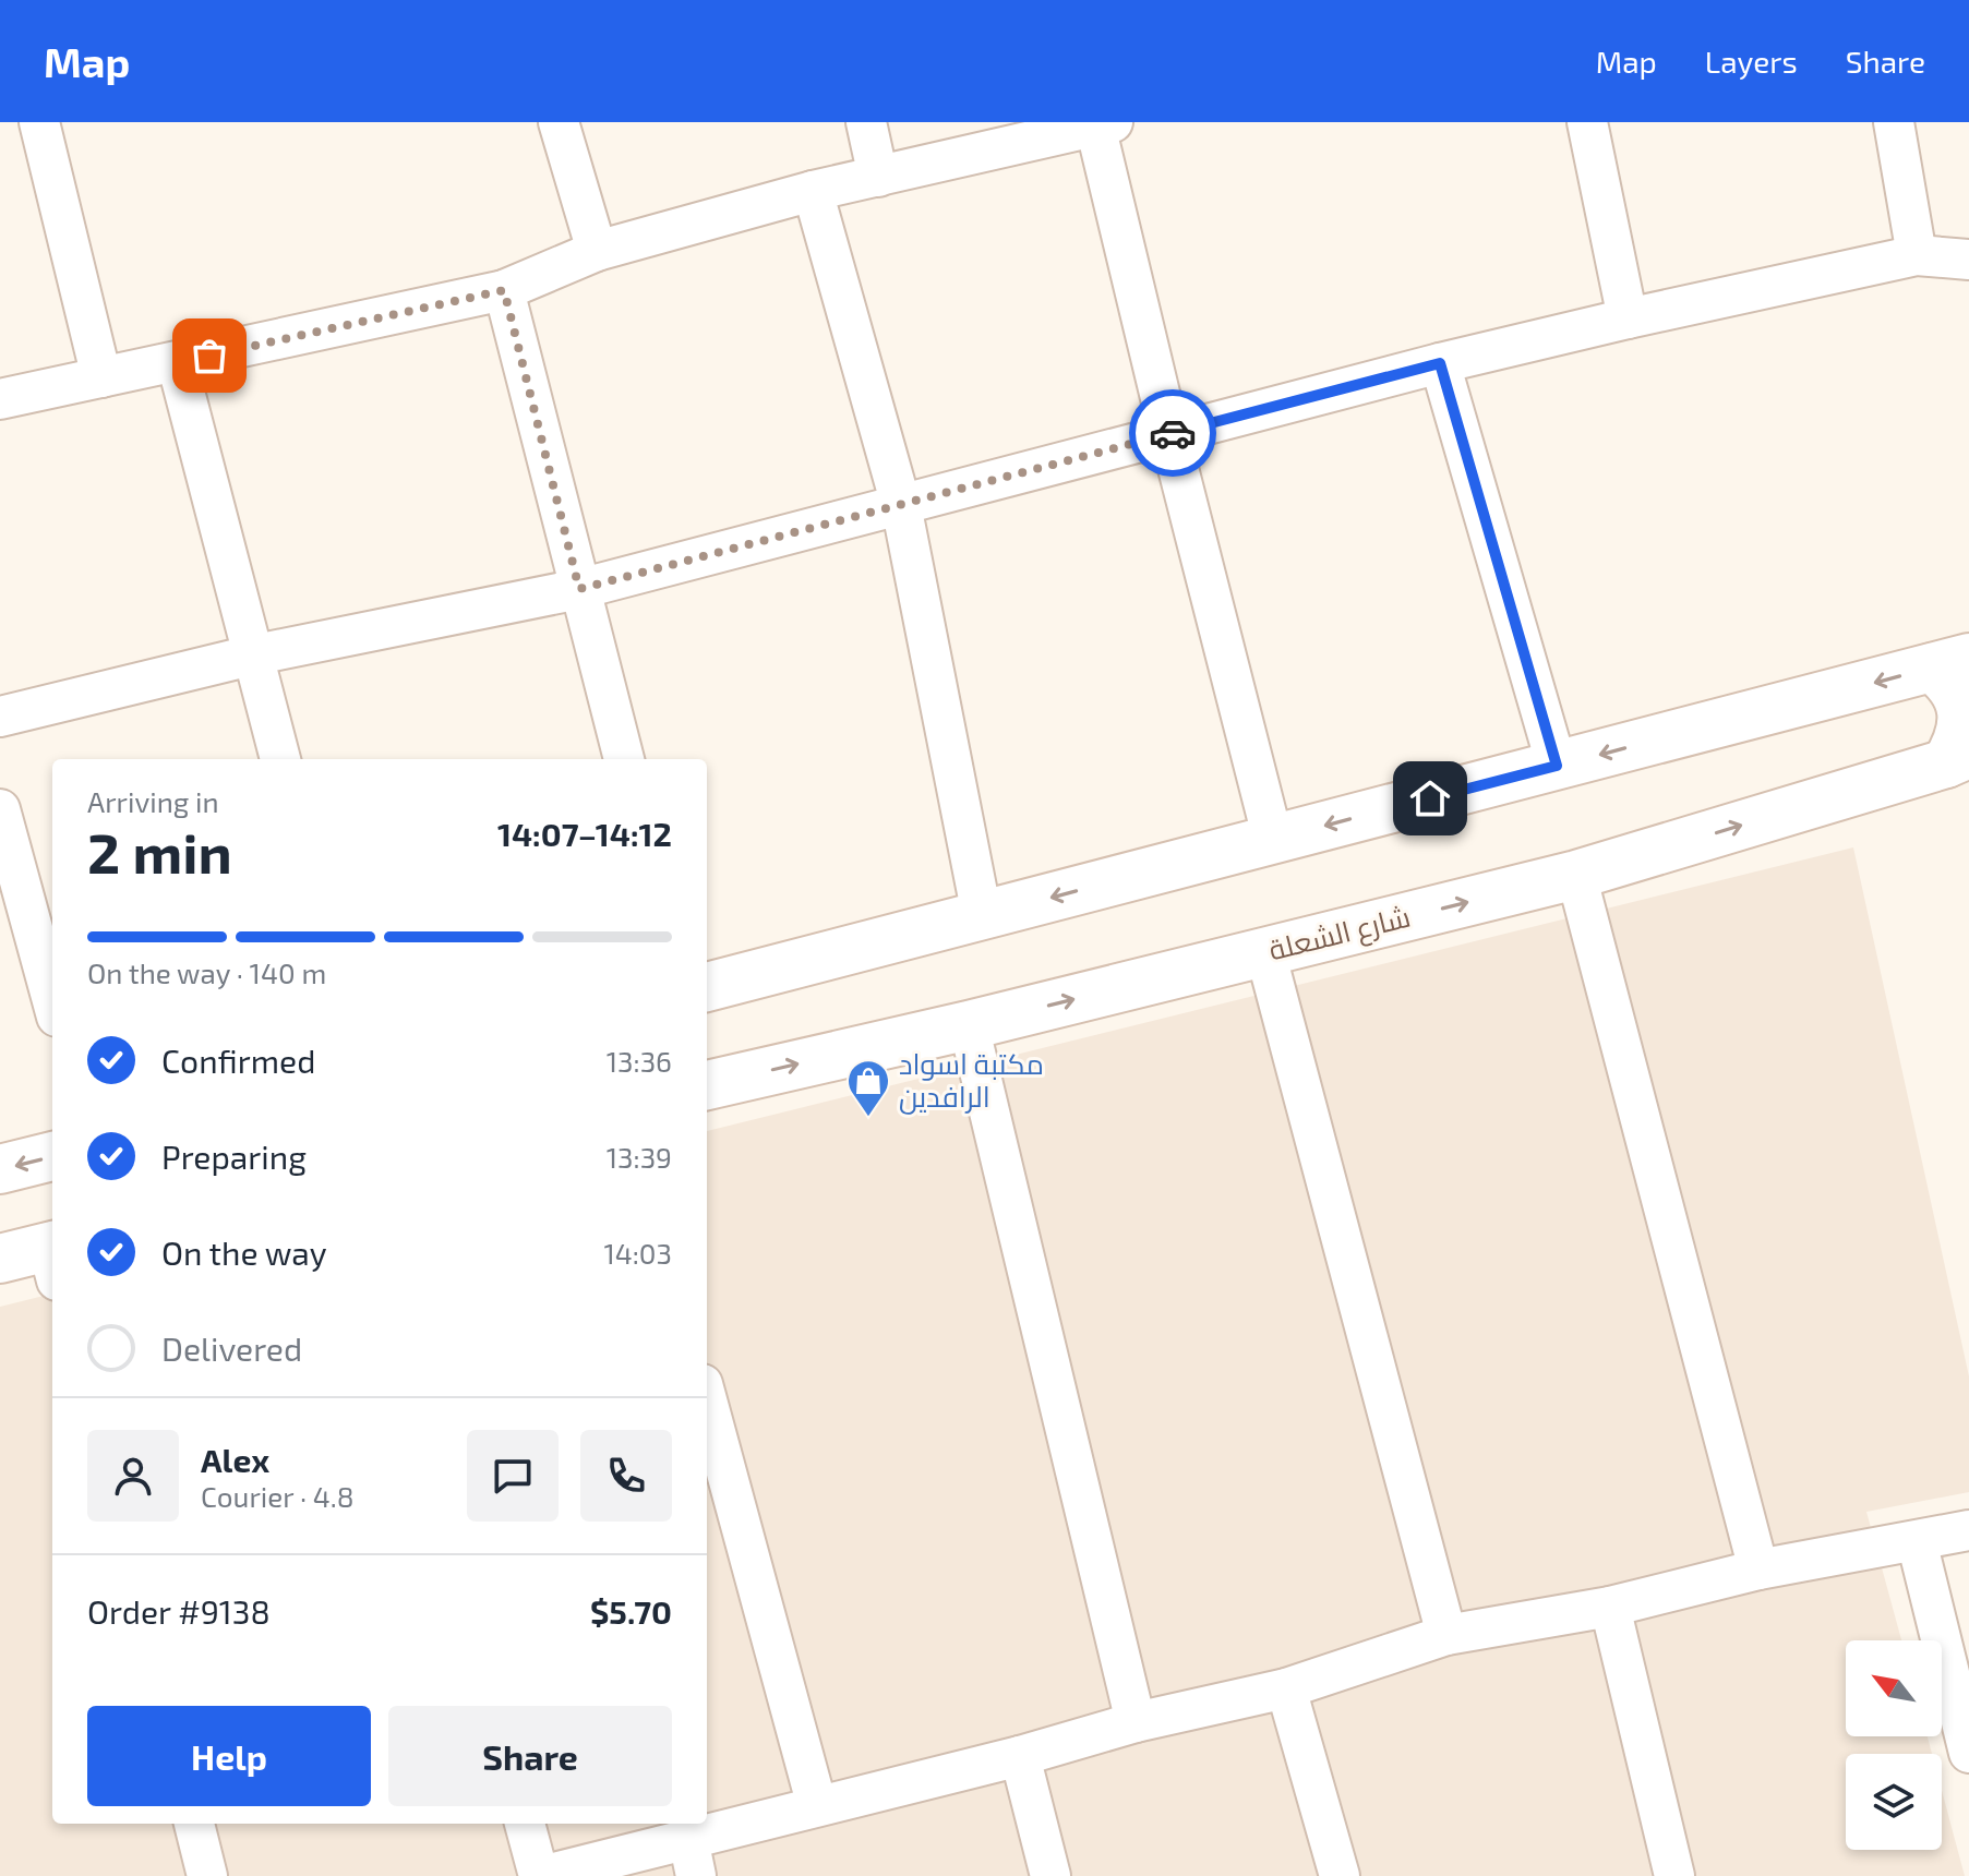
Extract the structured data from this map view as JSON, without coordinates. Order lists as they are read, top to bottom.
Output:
{
  "streets": {
    "main road": ["شارع الشعلة"]
  },
  "places": {
    "shop": ["مكتبة اسواد الرافدين"]
  },
  "north": "top left",
  "page": {
    "header": "Map",
    "nav": ["Map", "Layers", "Share"],
    "heading": ["2 min", "Arriving in", "14:07–14:12"],
    "panel": [
      "Alex",
      "Courier · 4.8",
      "Order #9138",
      "$5.70"
    ],
    "bar": "On the way · 140 m",
    "list": [
      ["Confirmed", "13:36"],
      ["Preparing", "13:39"],
      ["On the way", "14:03"],
      "Delivered"
    ],
    "buttons": ["Help", "Share"]
  }
}
